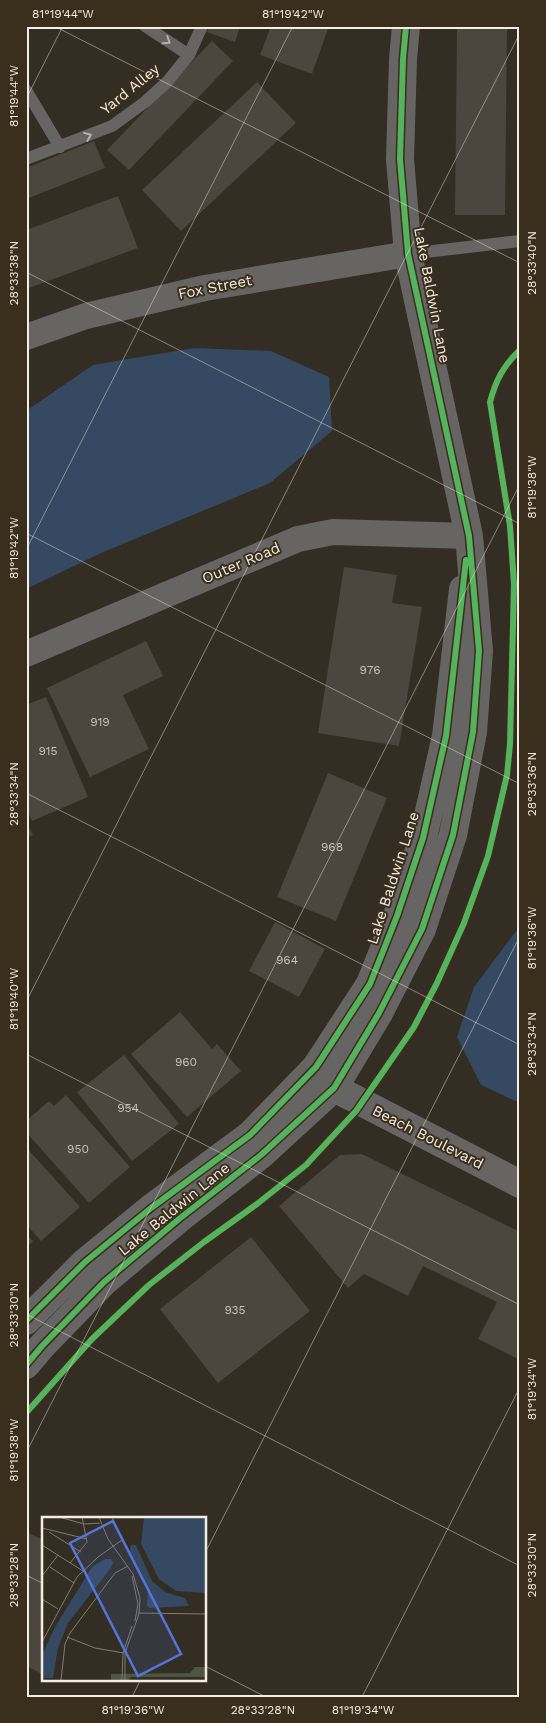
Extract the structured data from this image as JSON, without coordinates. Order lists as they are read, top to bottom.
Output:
{
  "streets": {
    "street": [
      "Fox Street",
      "Lake Baldwin Lane",
      "Outer Road",
      "Beach Boulevard"
    ],
    "lane": ["Yard Alley"]
  },
  "crossings": [
    ["Fox Street", "Lake Baldwin Lane"],
    ["Lake Baldwin Lane", "Outer Road"],
    ["Lake Baldwin Lane", "Beach Boulevard"]
  ],
  "one_way": ["Yard Alley"],
  "house_numbers": [
    "976",
    "919",
    "915",
    "968",
    "964",
    "960",
    "954",
    "950",
    "935"
  ],
  "coordinates": [
    "81°19'44\"W",
    "81°19'42\"W",
    "28°33'40\"N",
    "28°33'38\"N",
    "81°19'38\"W",
    "28°33'36\"N",
    "28°33'34\"N",
    "81°19'36\"W",
    "81°19'40\"W",
    "28°33'30\"N",
    "81°19'34\"W",
    "28°33'28\"N"
  ]
}
